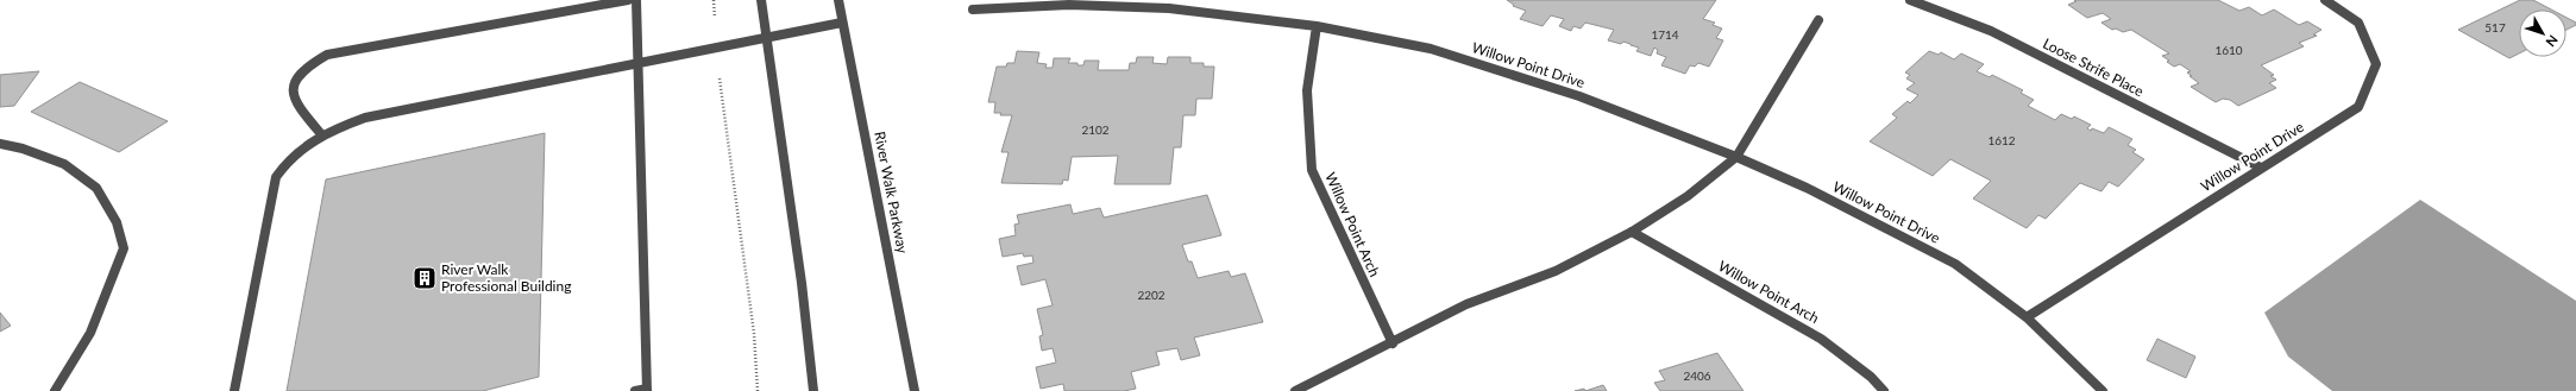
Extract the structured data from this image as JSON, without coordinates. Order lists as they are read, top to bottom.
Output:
{
  "streets": {
    "street": [
      "Willow Point Drive",
      "Loose Strife Place",
      "River Walk Parkway",
      "Willow Point Arch"
    ]
  },
  "crossings": [
    ["Willow Point Drive", "Loose Strife Place"],
    ["Willow Point Drive", "Willow Point Arch"]
  ],
  "places": {
    "building": ["River Walk Professional Building"]
  },
  "house_numbers": [
    "517",
    "1714",
    "1610",
    "2102",
    "1612",
    "2202",
    "2406"
  ],
  "north": "bottom right"
}
